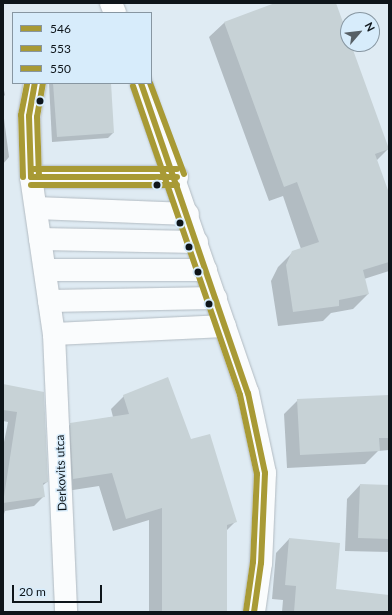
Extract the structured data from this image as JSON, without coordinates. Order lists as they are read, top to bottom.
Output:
{
  "streets": {
    "street": ["Derkovits utca"]
  },
  "lines": ["transit line 546", "transit line 553", "transit line 550"],
  "legend": ["546", "553", "550"],
  "scale_bar": "20 m",
  "north": "top right"
}
